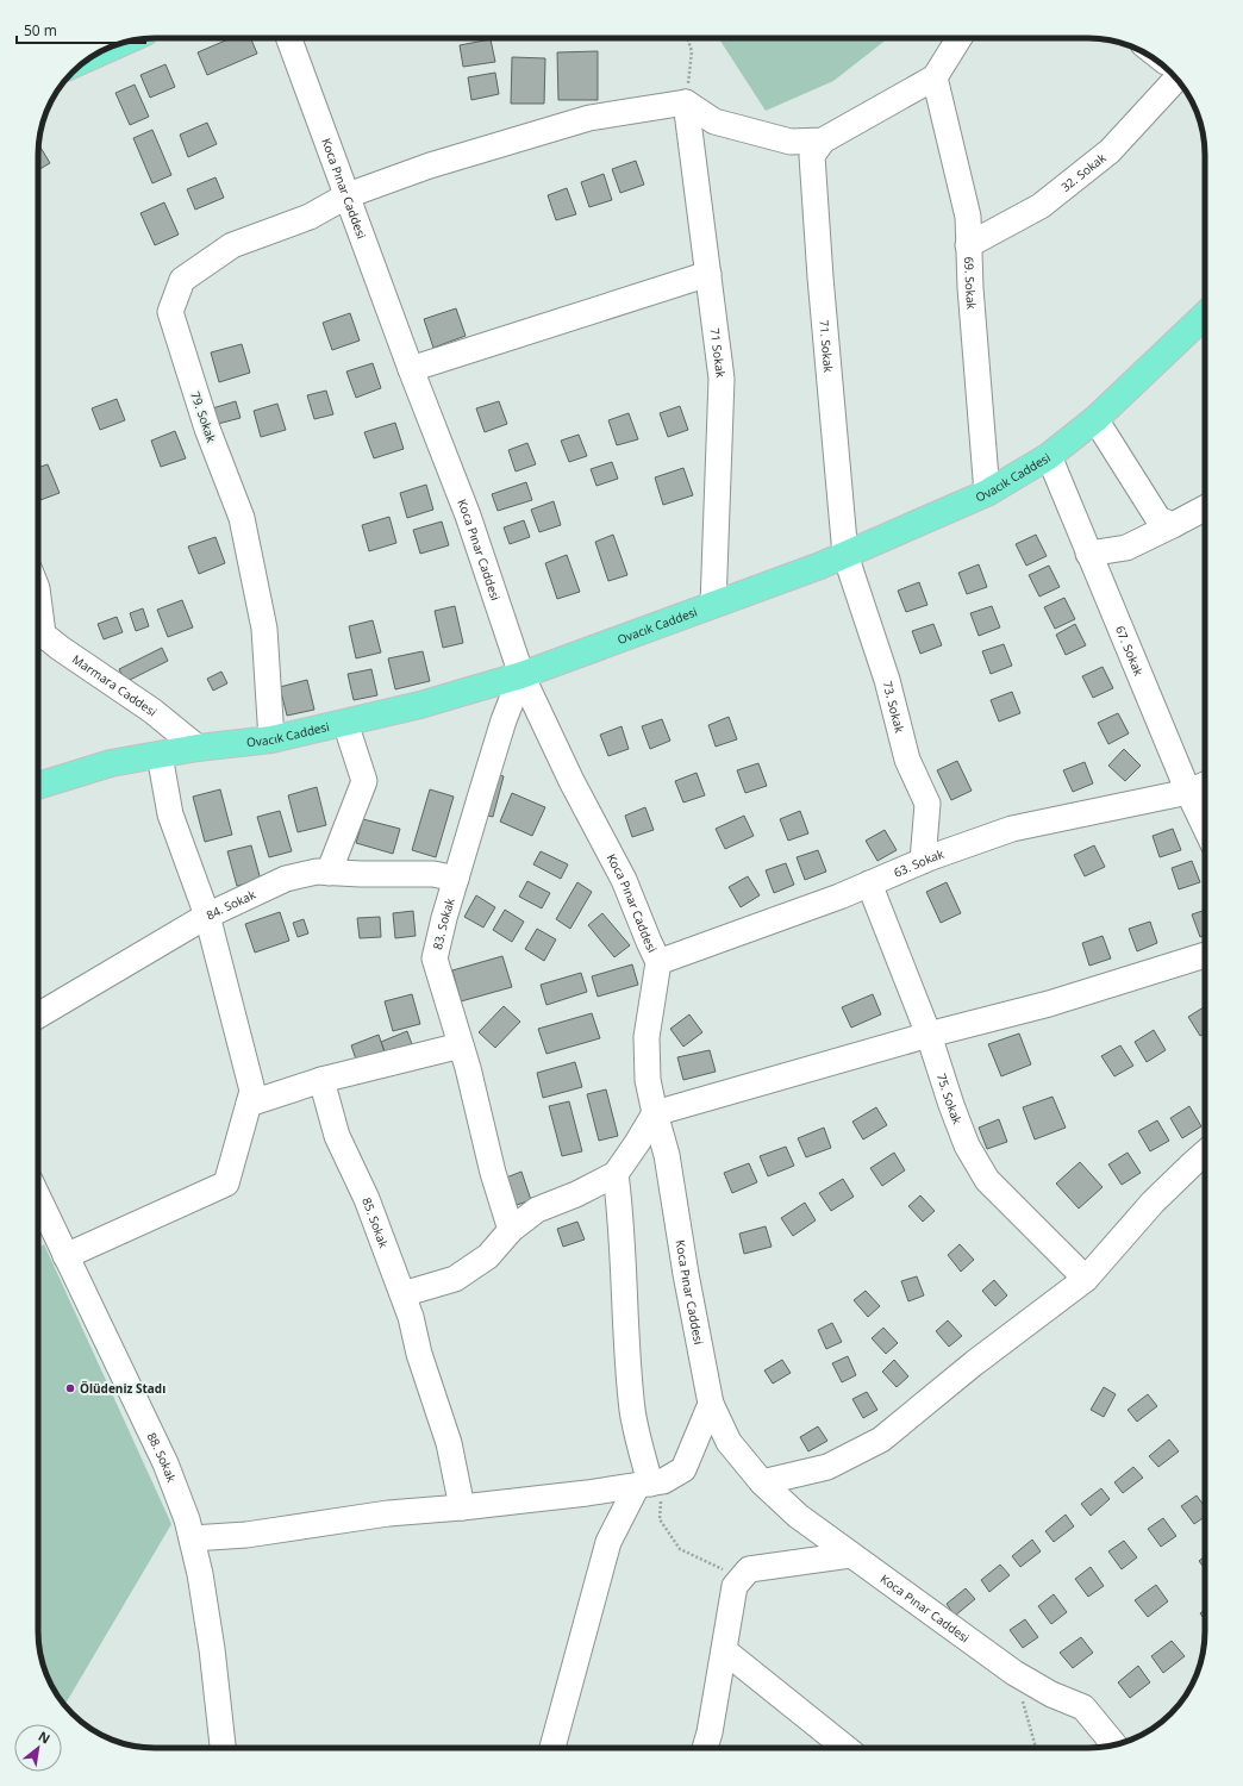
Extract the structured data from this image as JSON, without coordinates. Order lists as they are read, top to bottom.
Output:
{
  "streets": {
    "main road": ["Ovacık Caddesi"],
    "street": [
      "32. Sokak",
      "Koca Pınar Caddesi",
      "69. Sokak",
      "71. Sokak",
      "71 Sokak",
      "79. Sokak",
      "67. Sokak",
      "Marmara Caddesi",
      "73. Sokak",
      "63. Sokak",
      "84. Sokak",
      "83. Sokak",
      "75. Sokak",
      "85. Sokak",
      "88. Sokak"
    ]
  },
  "crossings": [
    ["32. Sokak", "69. Sokak"],
    ["Koca Pınar Caddesi", "79. Sokak"],
    ["Koca Pınar Caddesi", "Ovacık Caddesi"],
    ["Koca Pınar Caddesi", "63. Sokak"],
    ["Koca Pınar Caddesi", "83. Sokak"],
    ["69. Sokak", "Ovacık Caddesi"],
    ["71. Sokak", "Ovacık Caddesi"],
    ["71. Sokak", "73. Sokak"],
    ["71 Sokak", "79. Sokak"],
    ["71 Sokak", "Ovacık Caddesi"],
    ["79. Sokak", "Ovacık Caddesi"],
    ["Ovacık Caddesi", "67. Sokak"],
    ["Ovacık Caddesi", "Marmara Caddesi"],
    ["Ovacık Caddesi", "73. Sokak"],
    ["Ovacık Caddesi", "83. Sokak"],
    ["67. Sokak", "63. Sokak"],
    ["73. Sokak", "63. Sokak"],
    ["63. Sokak", "75. Sokak"],
    ["84. Sokak", "83. Sokak"]
  ],
  "places": ["Ölüdeniz Stadı"],
  "scale_bar": "50 m",
  "north": "top right"
}
